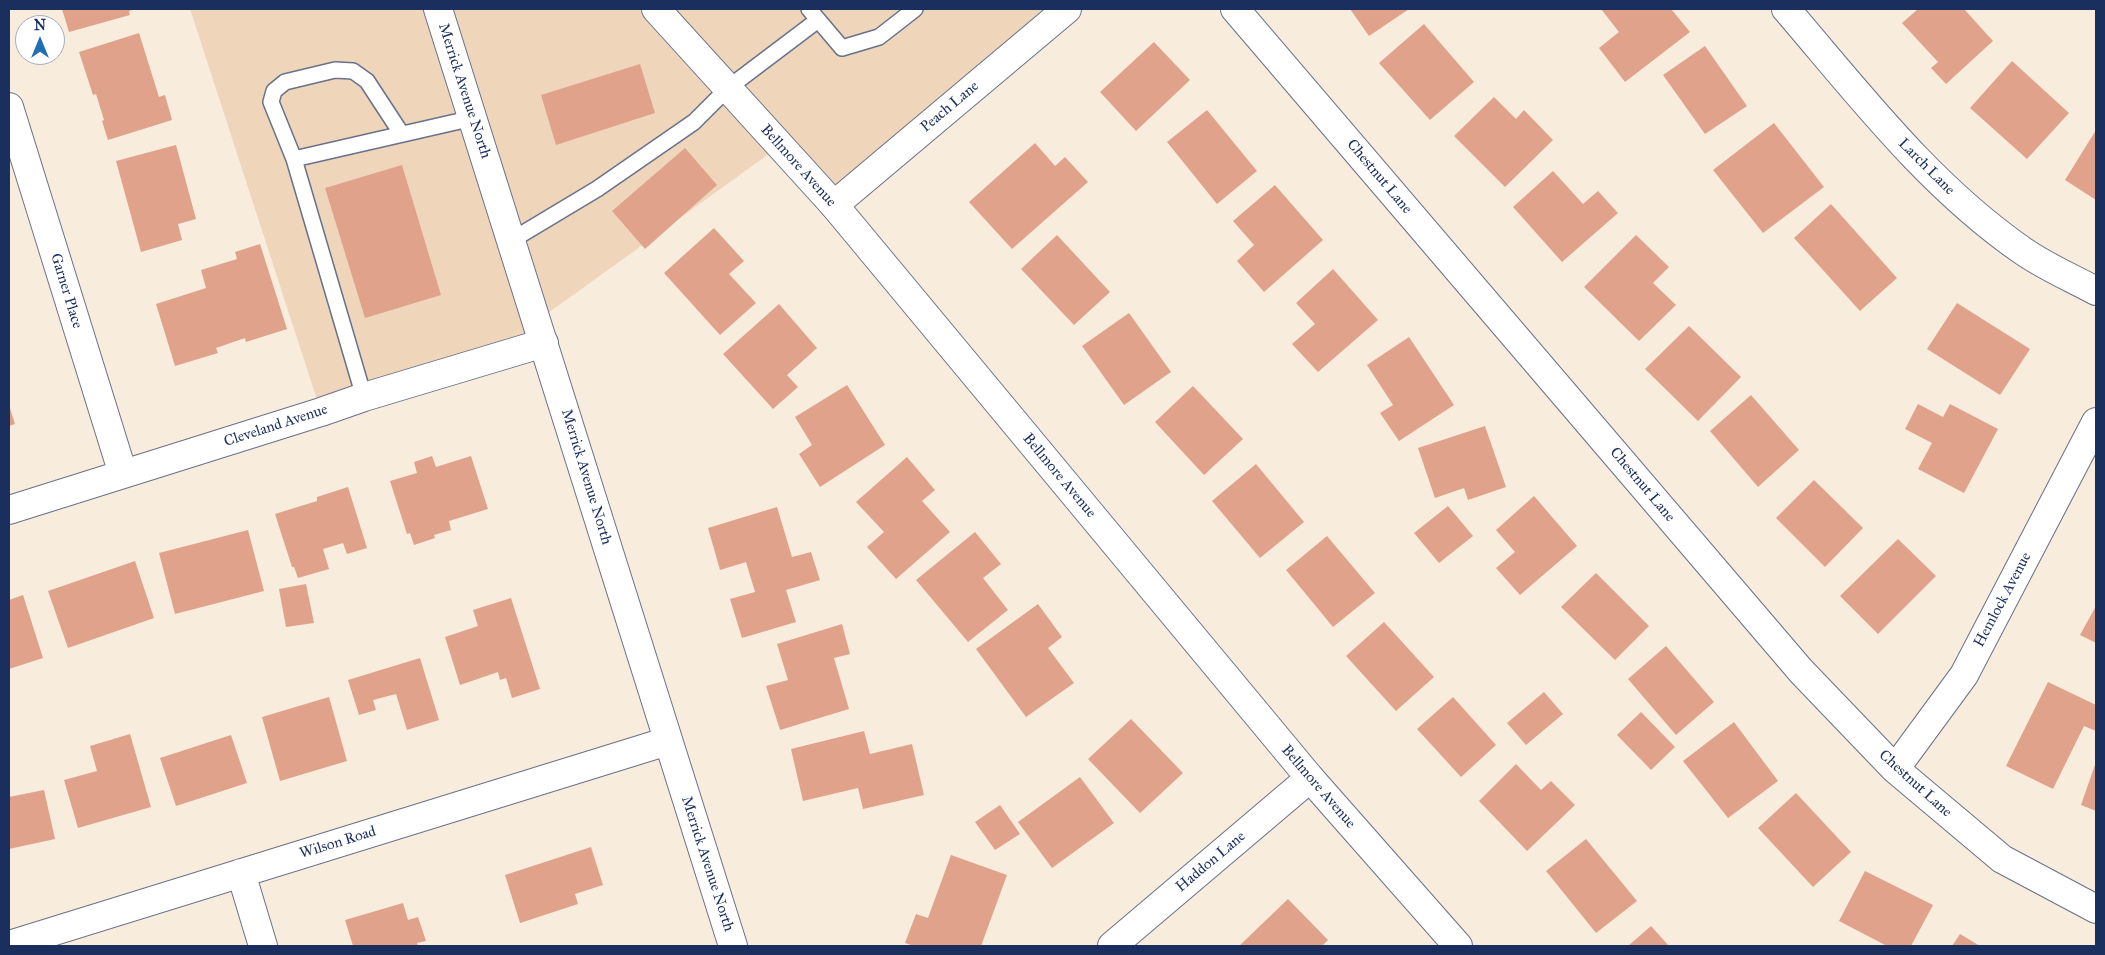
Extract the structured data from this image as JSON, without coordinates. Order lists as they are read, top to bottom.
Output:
{
  "streets": {
    "street": [
      "Merrick Avenue North",
      "Peach Lane",
      "Bellmore Avenue",
      "Larch Lane",
      "Chestnut Lane",
      "Garner Place",
      "Cleveland Avenue",
      "Hemlock Avenue",
      "Wilson Road",
      "Haddon Lane"
    ]
  },
  "crossings": [
    ["Merrick Avenue North", "Cleveland Avenue"],
    ["Merrick Avenue North", "Wilson Road"],
    ["Peach Lane", "Bellmore Avenue"],
    ["Bellmore Avenue", "Haddon Lane"],
    ["Chestnut Lane", "Hemlock Avenue"],
    ["Garner Place", "Cleveland Avenue"]
  ],
  "north": "top"
}
